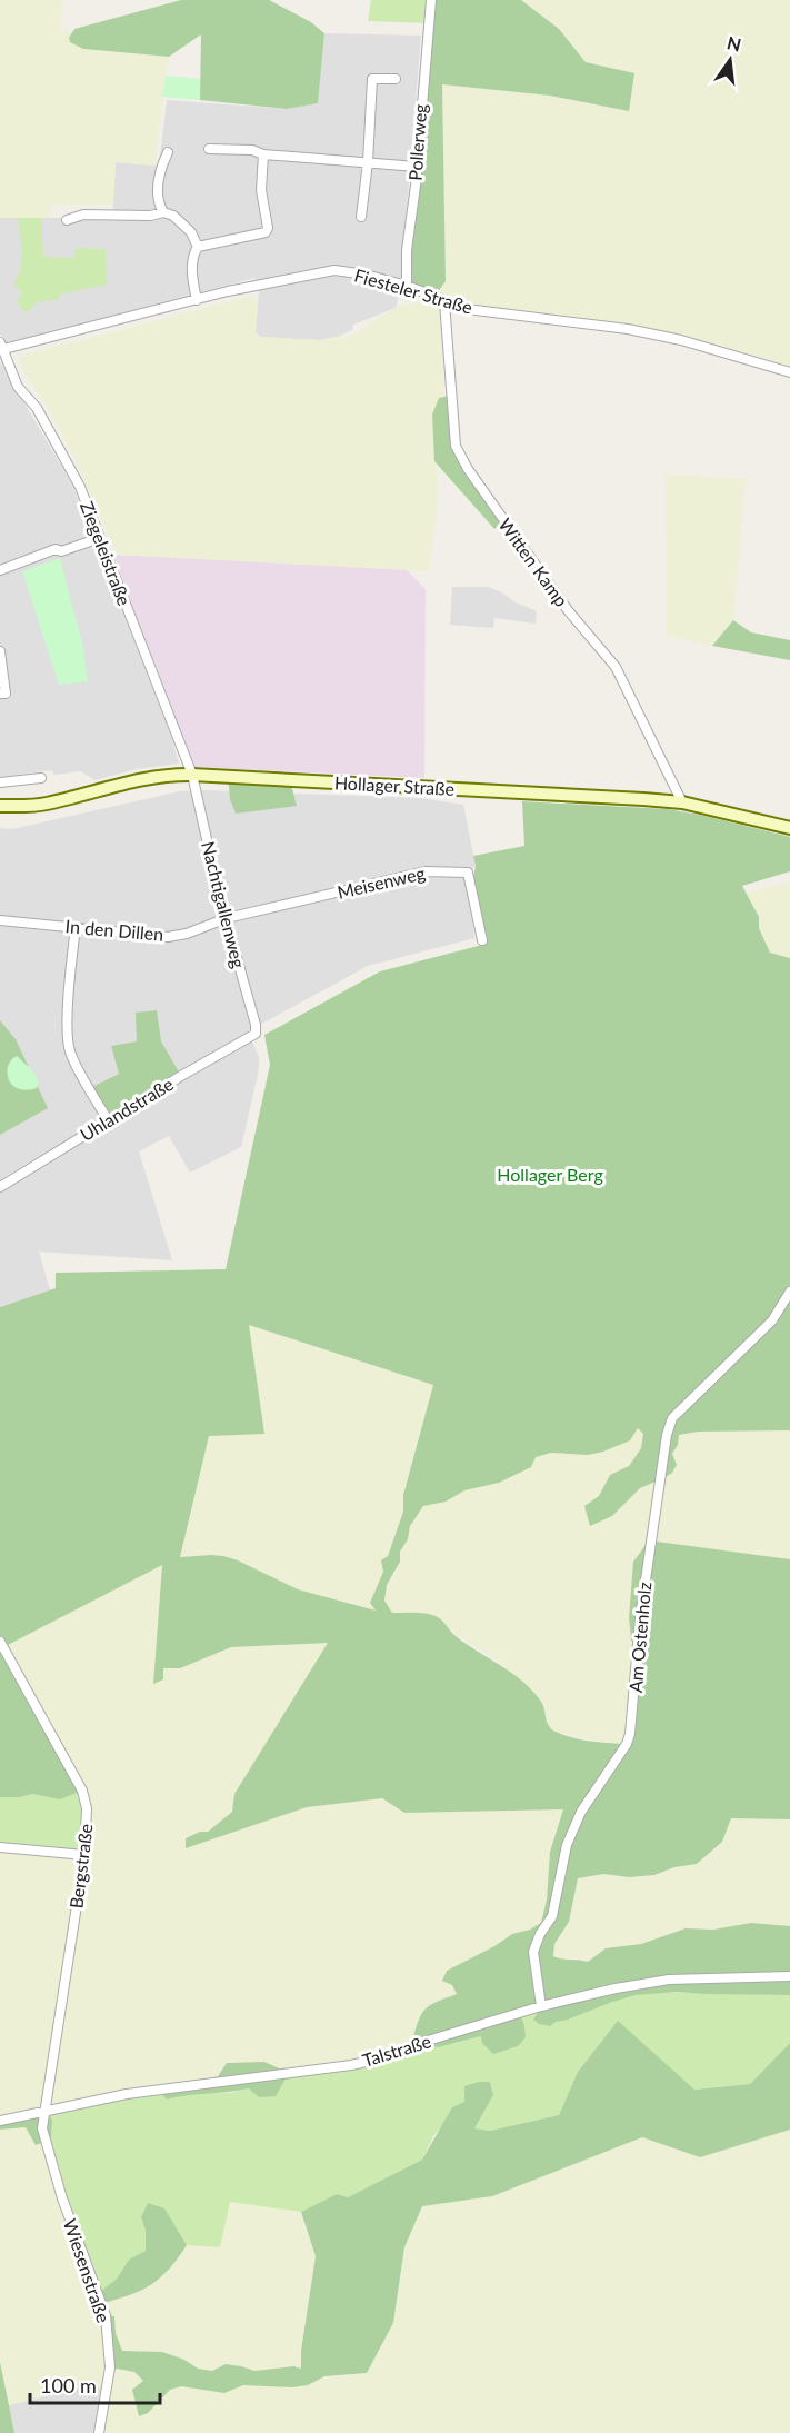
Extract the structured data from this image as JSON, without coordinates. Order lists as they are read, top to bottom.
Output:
{
  "streets": {
    "main road": ["Hollager Straße"],
    "street": [
      "Pollerweg",
      "Fiesteler Straße",
      "Ziegeleistraße",
      "Witten Kamp",
      "Meisenweg",
      "Nachtigallenweg",
      "In den Dillen",
      "Uhlandstraße",
      "Am Ostenholz",
      "Bergstraße",
      "Talstraße",
      "Wiesenstraße"
    ]
  },
  "crossings": [
    ["Pollerweg", "Fiesteler Straße"],
    ["Fiesteler Straße", "Ziegeleistraße"],
    ["Fiesteler Straße", "Witten Kamp"],
    ["Ziegeleistraße", "Hollager Straße"],
    ["Ziegeleistraße", "Nachtigallenweg"],
    ["Witten Kamp", "Hollager Straße"],
    ["Hollager Straße", "Nachtigallenweg"],
    ["Meisenweg", "Nachtigallenweg"],
    ["Meisenweg", "In den Dillen"],
    ["Nachtigallenweg", "In den Dillen"],
    ["Nachtigallenweg", "Uhlandstraße"],
    ["Am Ostenholz", "Talstraße"],
    ["Bergstraße", "Talstraße"],
    ["Bergstraße", "Wiesenstraße"],
    ["Talstraße", "Wiesenstraße"]
  ],
  "parks": ["Hollager Berg"],
  "scale_bar": "100 m",
  "north": "top"
}
